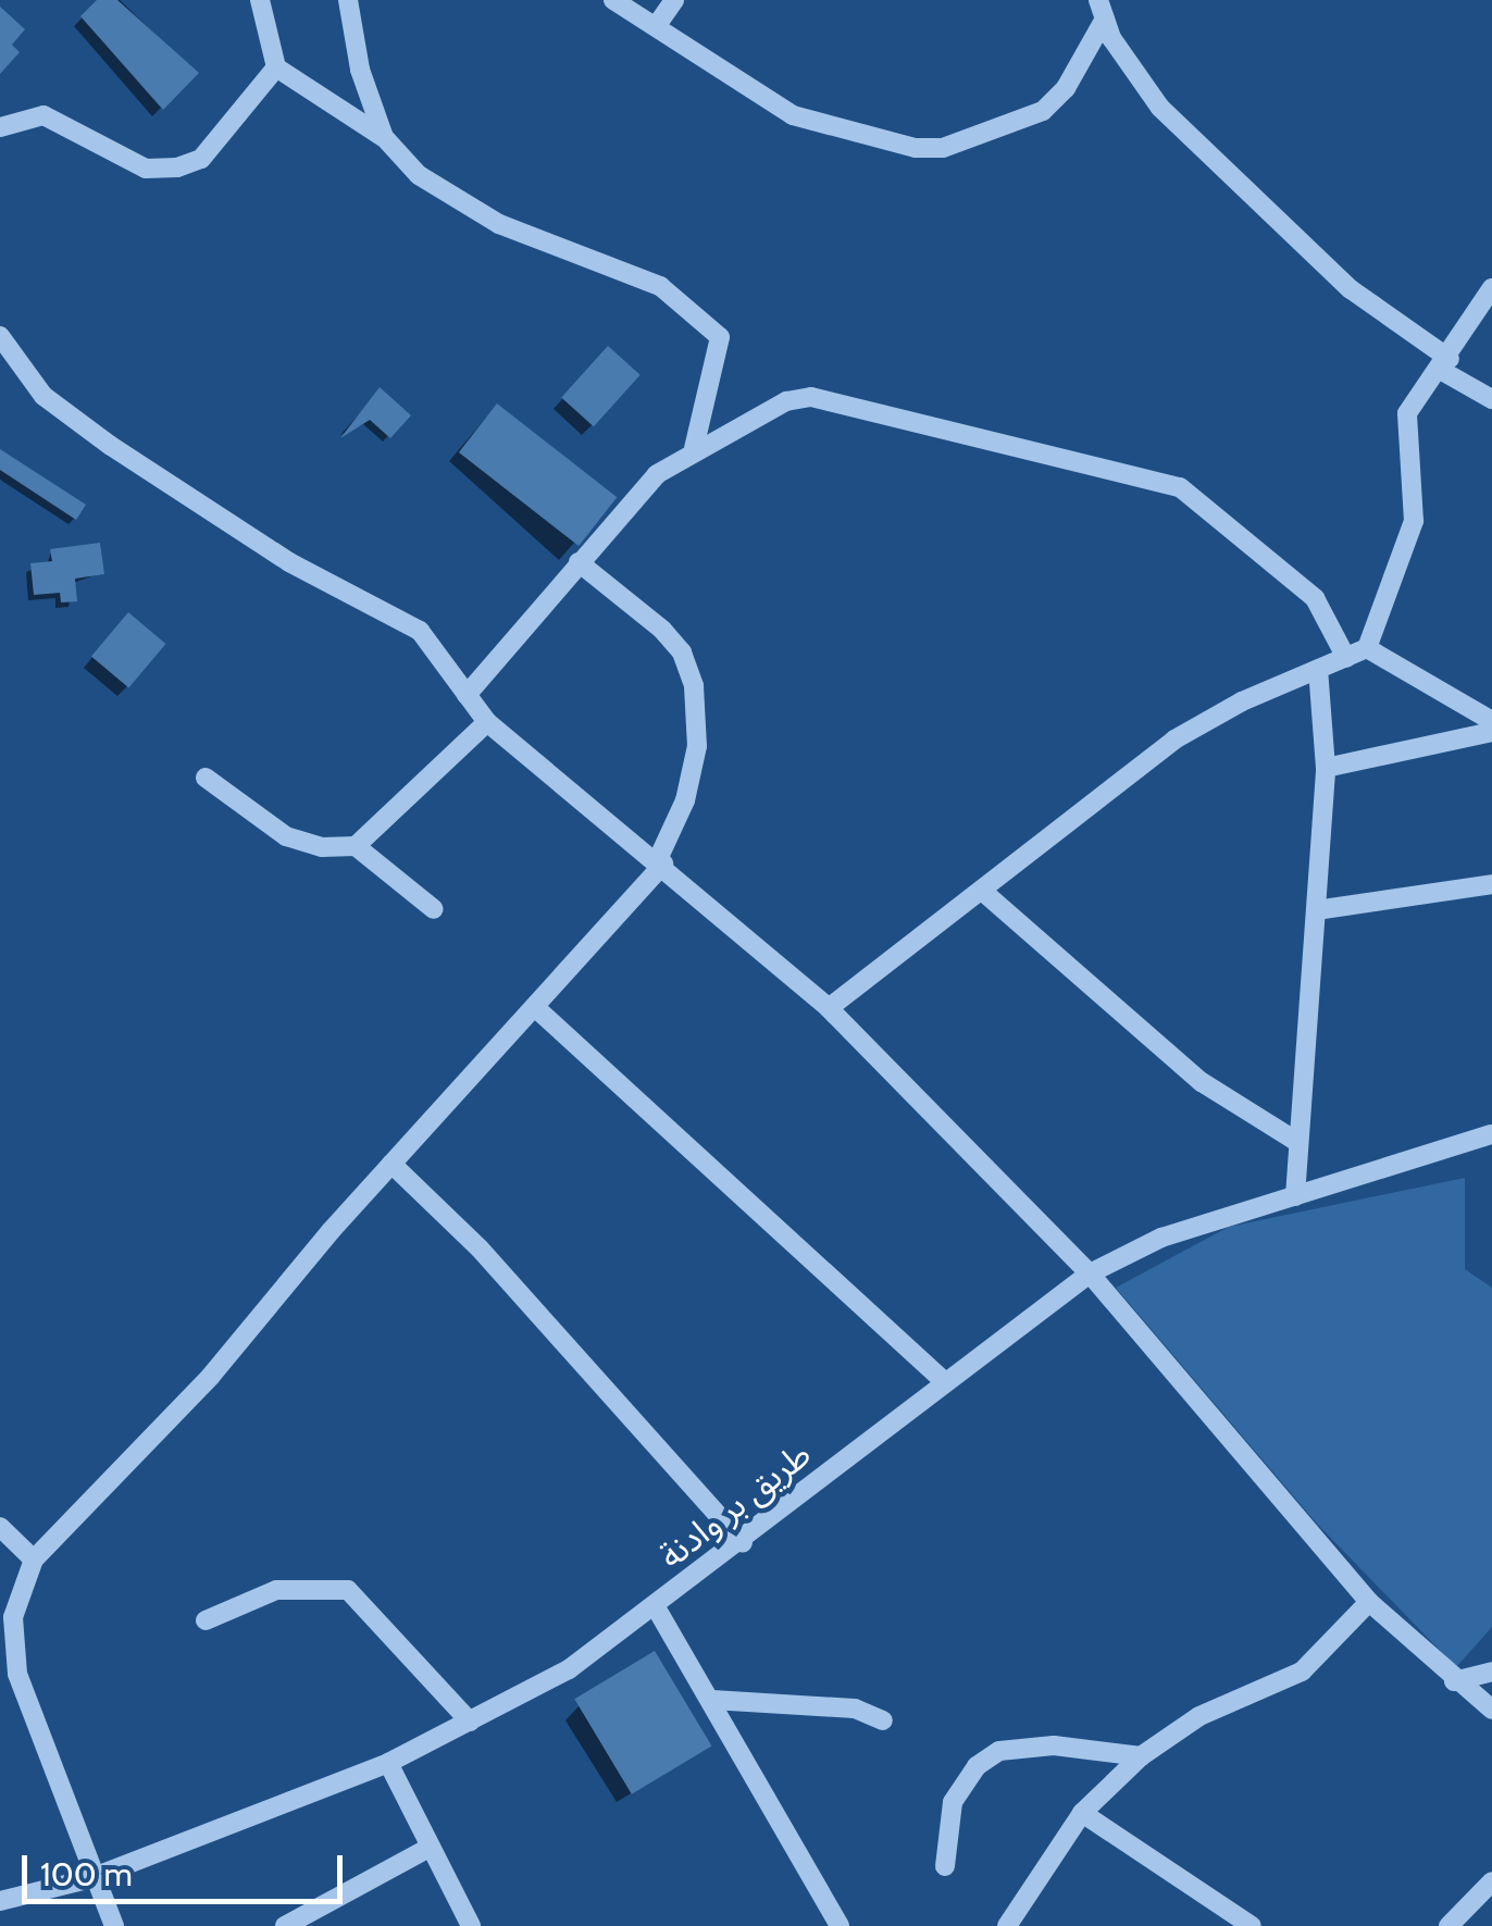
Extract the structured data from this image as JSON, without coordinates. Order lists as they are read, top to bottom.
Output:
{
  "streets": {
    "street": ["طريق بر وادنة"]
  },
  "scale_bar": "100 m"
}
